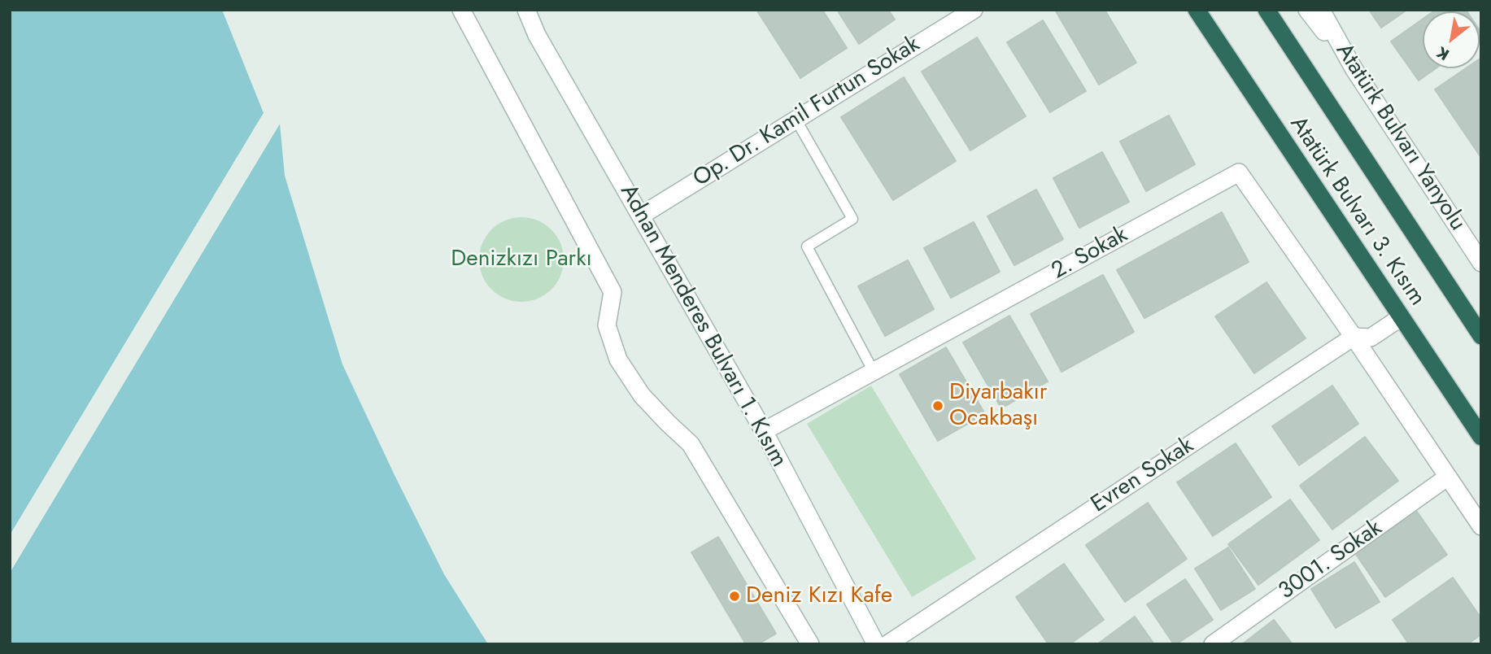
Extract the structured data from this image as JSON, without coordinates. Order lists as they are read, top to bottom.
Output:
{
  "streets": {
    "highway": ["Atatürk Bulvarı 3. Kısım"],
    "street": [
      "Op. Dr. Kamil Furtun Sokak",
      "Atatürk Bulvarı Yanyolu",
      "2. Sokak",
      "Adnan Menderes Bulvarı 1. Kısım",
      "Evren Sokak",
      "3001. Sokak"
    ]
  },
  "crossings": [
    ["Op. Dr. Kamil Furtun Sokak", "Adnan Menderes Bulvarı 1. Kısım"],
    ["Atatürk Bulvarı 3. Kısım", "Evren Sokak"],
    ["2. Sokak", "Adnan Menderes Bulvarı 1. Kısım"],
    ["2. Sokak", "Evren Sokak"]
  ],
  "parks": ["Denizkızı Parkı"],
  "places": ["Diyarbakır Ocakbaşı", "Deniz Kızı Kafe"],
  "north": "bottom left"
}
